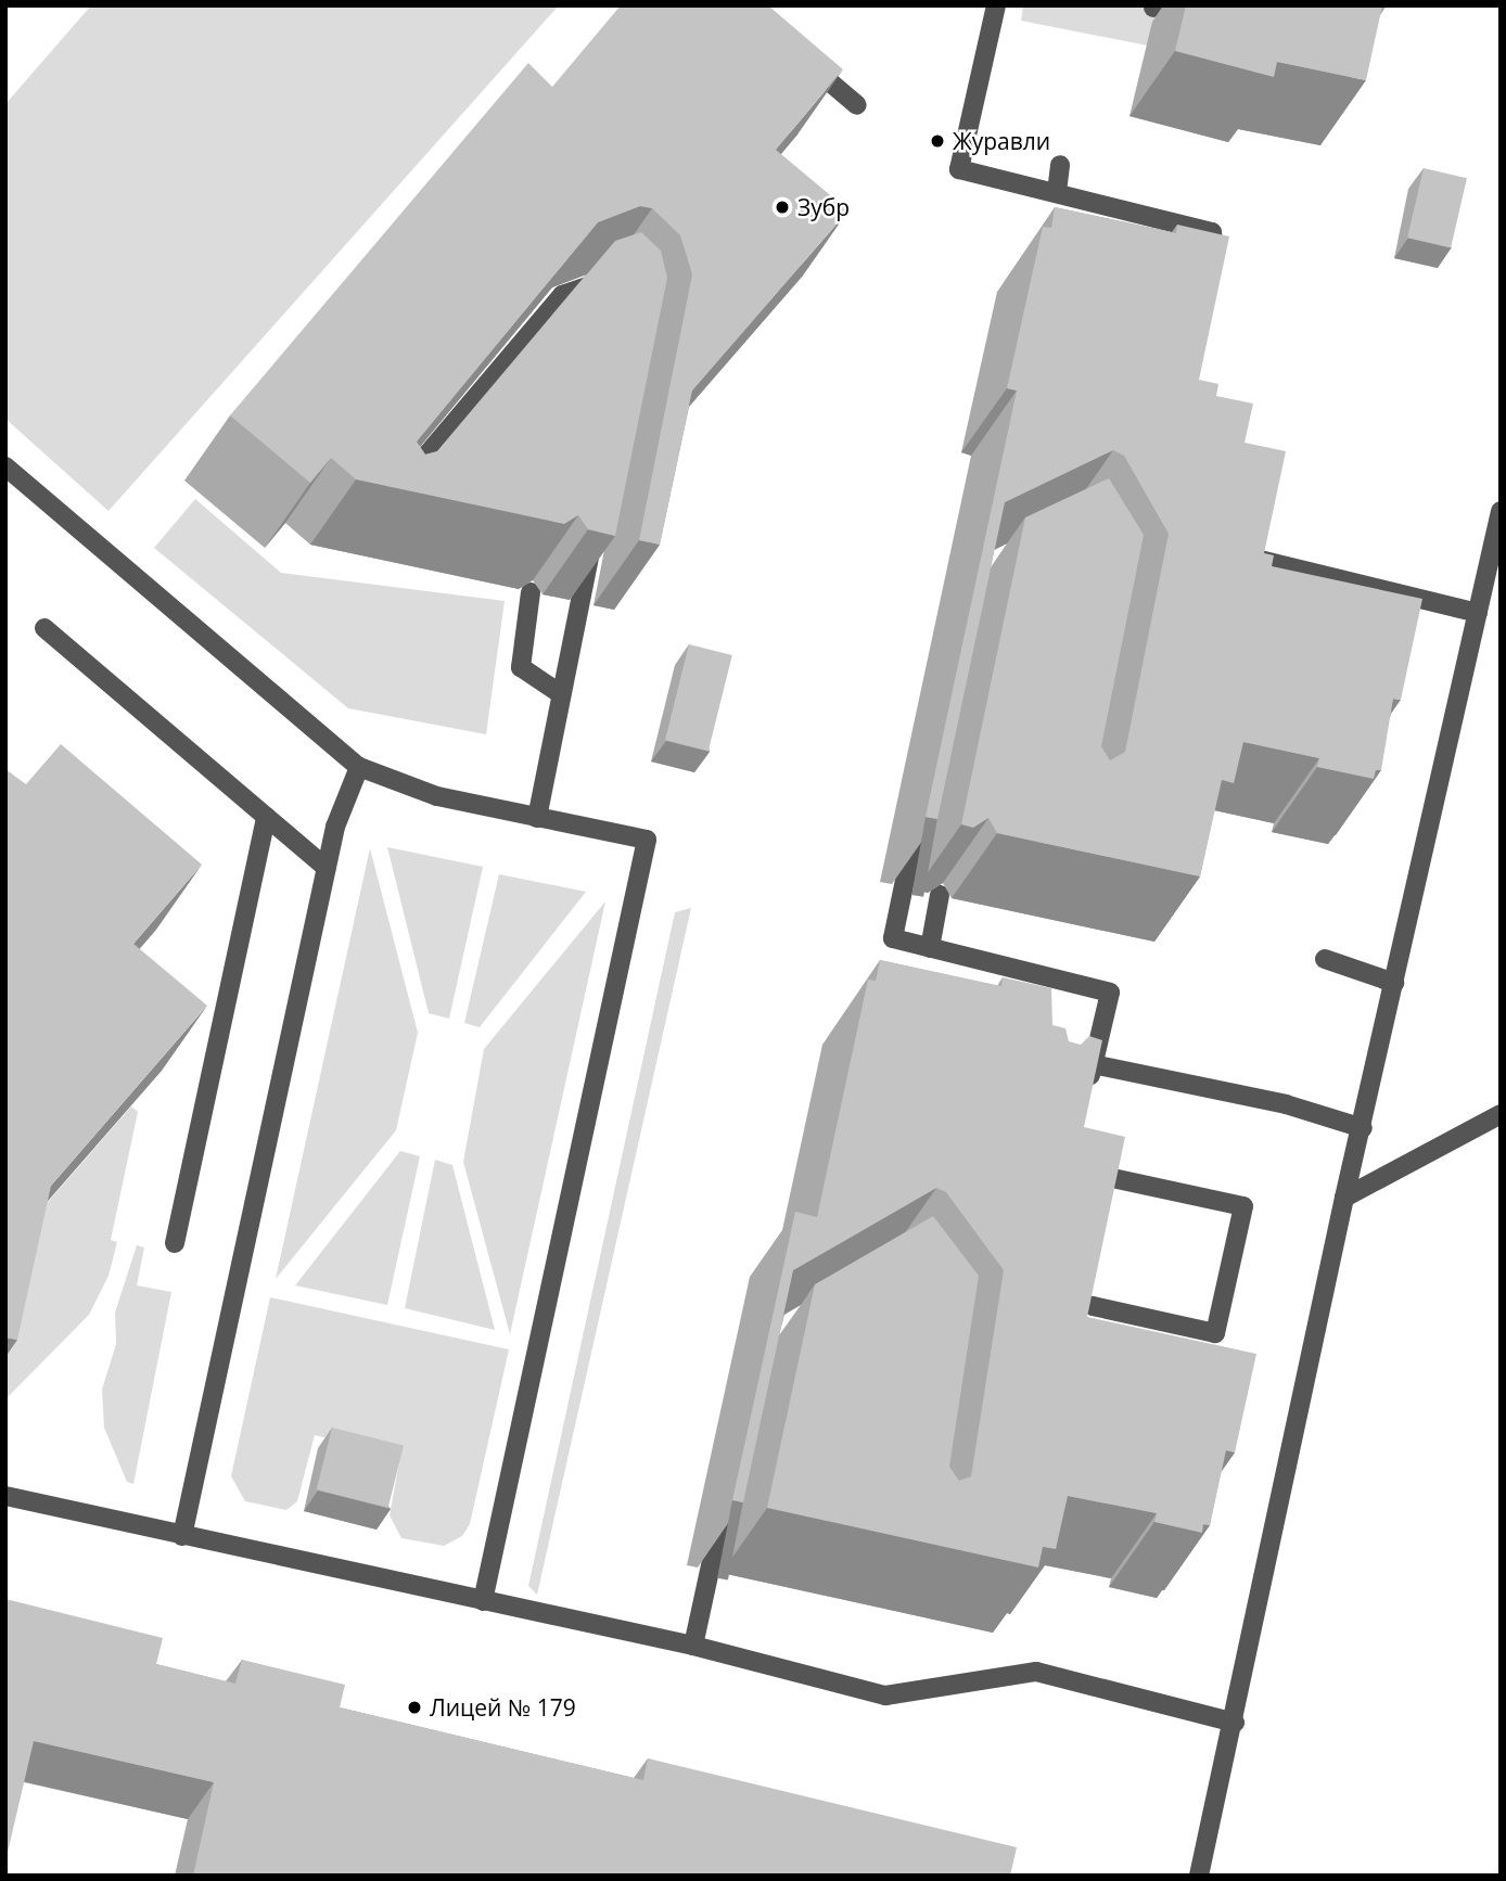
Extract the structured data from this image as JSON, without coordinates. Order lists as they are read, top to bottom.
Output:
{
  "places": ["Журавли", "Зубр", "Лицей № 179"]
}
